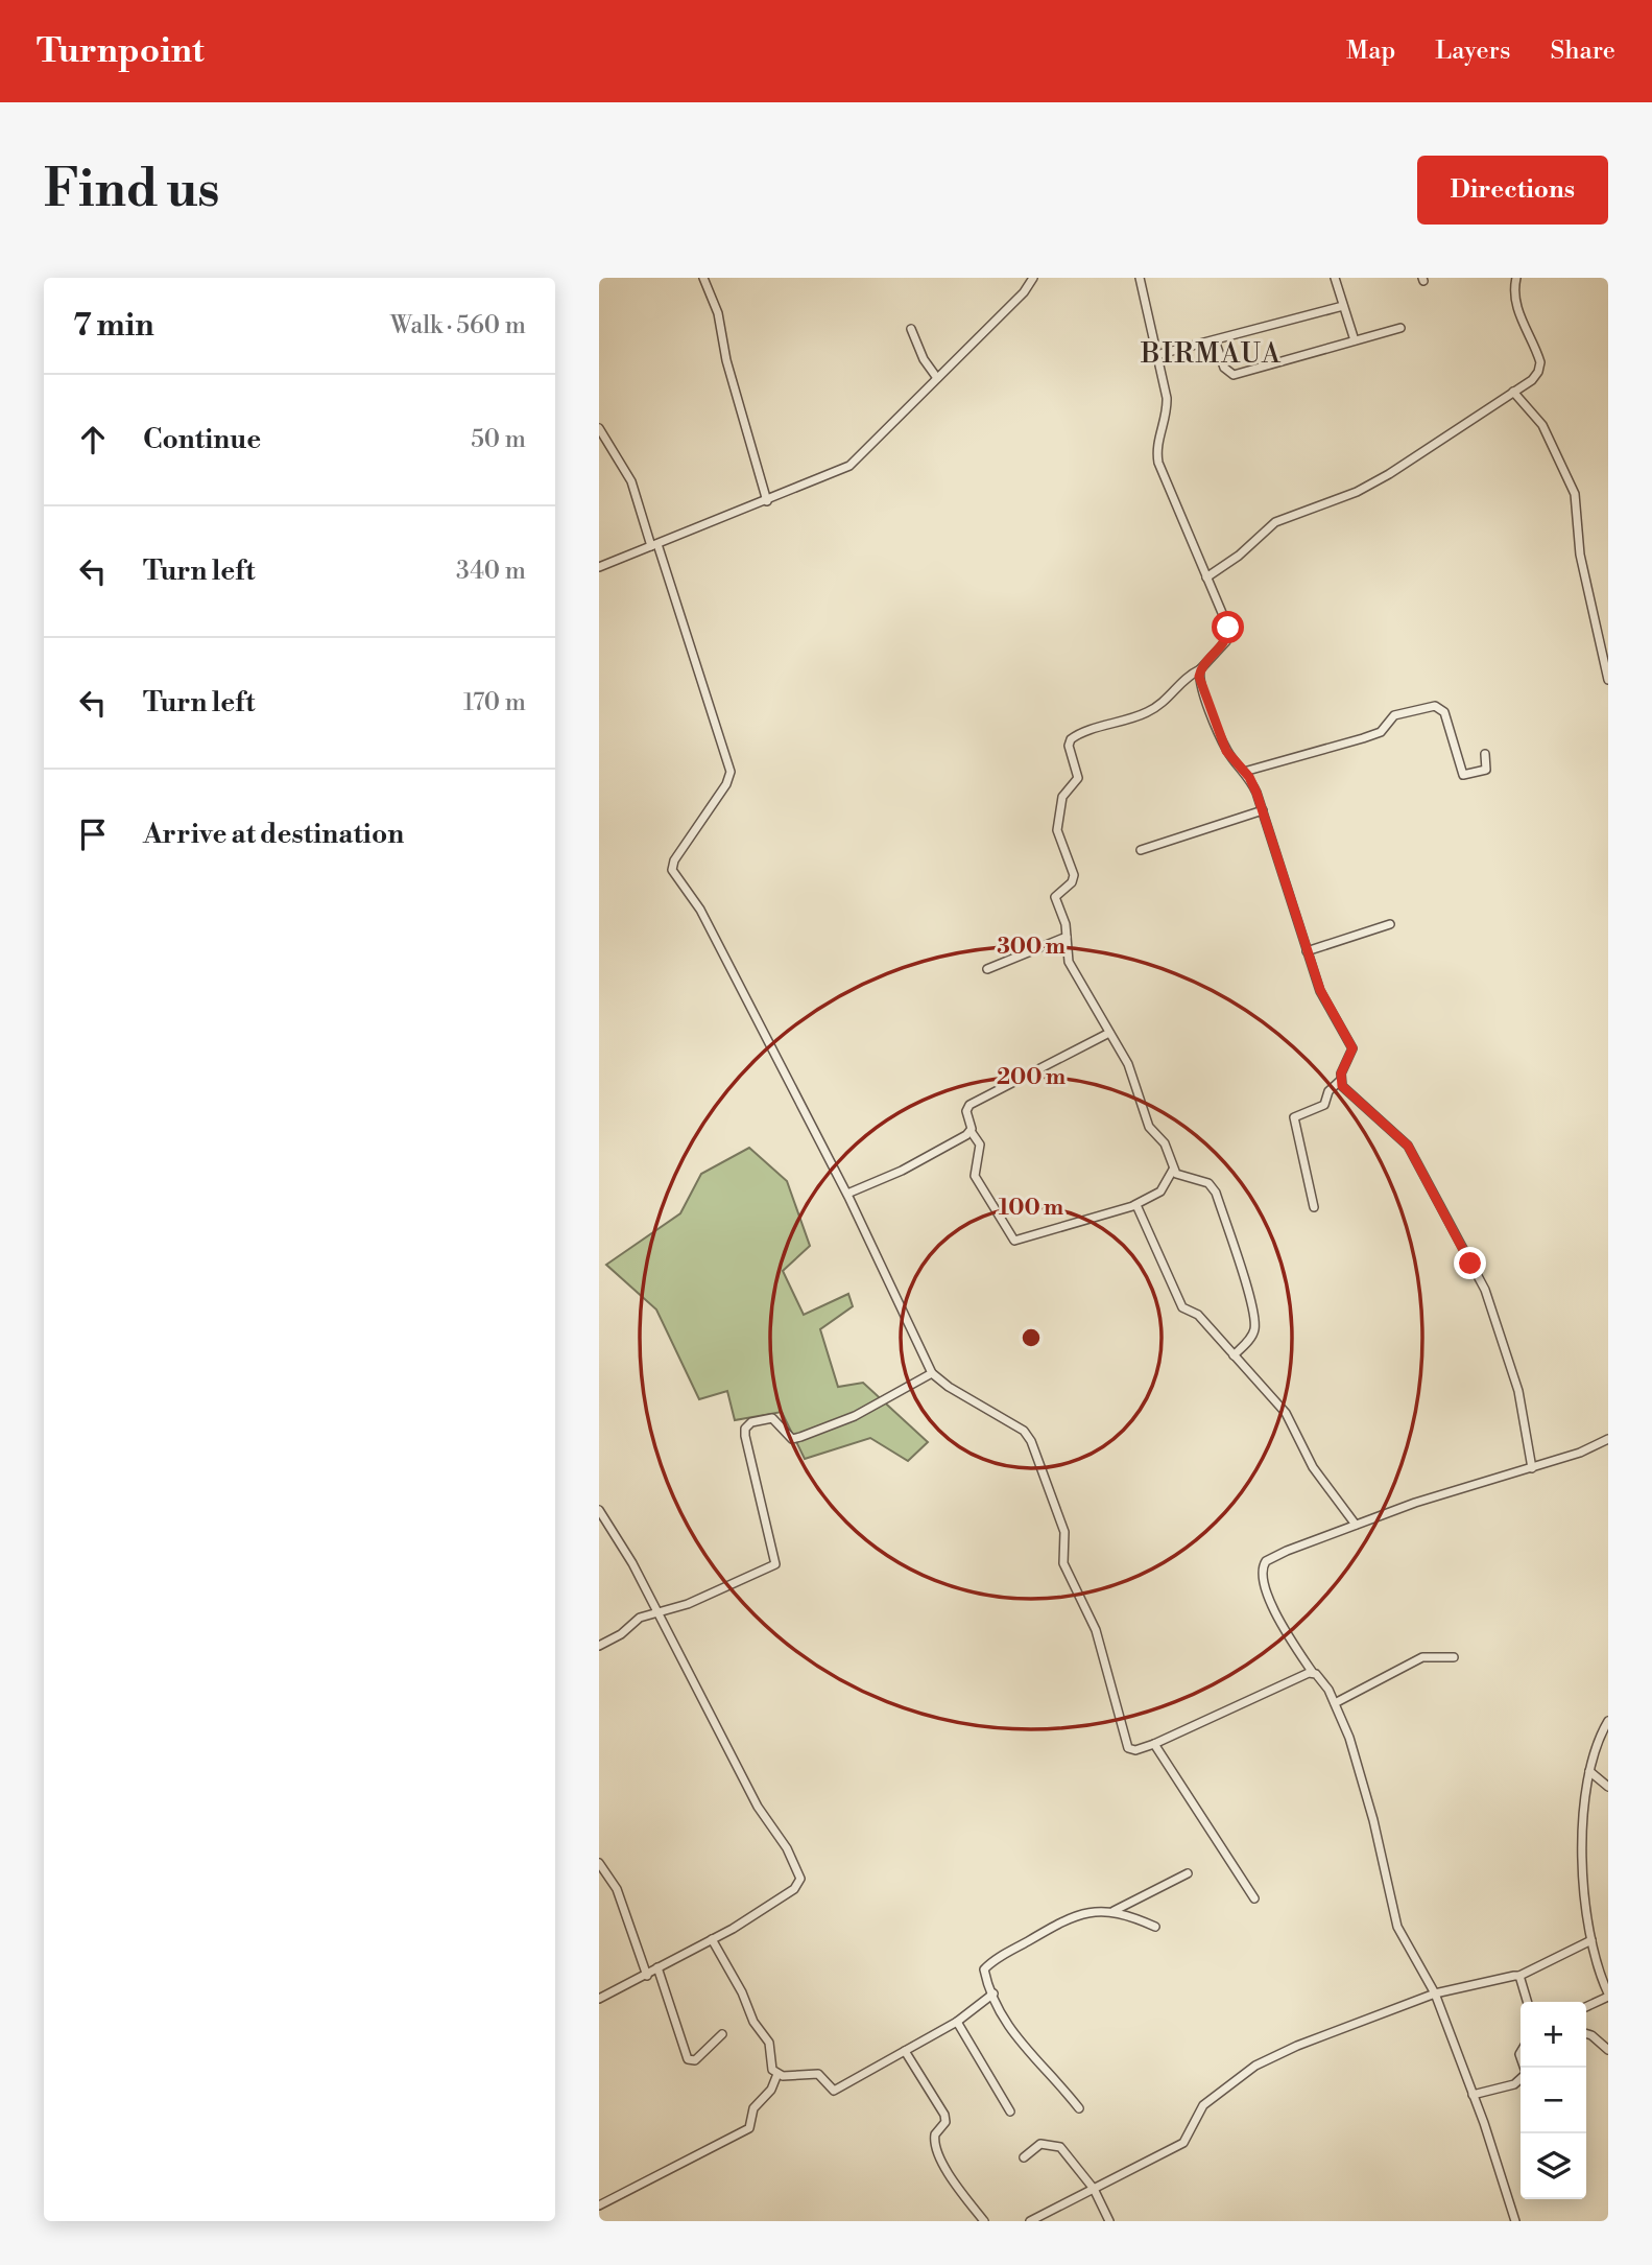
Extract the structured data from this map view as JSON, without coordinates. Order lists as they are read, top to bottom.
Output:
{
  "districts": ["BIRMAUA"],
  "page": {
    "header": "Turnpoint",
    "nav": ["Map", "Layers", "Share"],
    "buttons": "Directions",
    "title": "Find us",
    "heading": ["7 min", "Walk · 560 m"],
    "list": [
      ["Continue", "50 m"],
      ["Turn left", "340 m"],
      ["Turn left", "170 m"],
      "Arrive at destination"
    ],
    "map_buttons": ["+", "−"]
  },
  "rings": ["300 m", "200 m", "100 m"]
}
